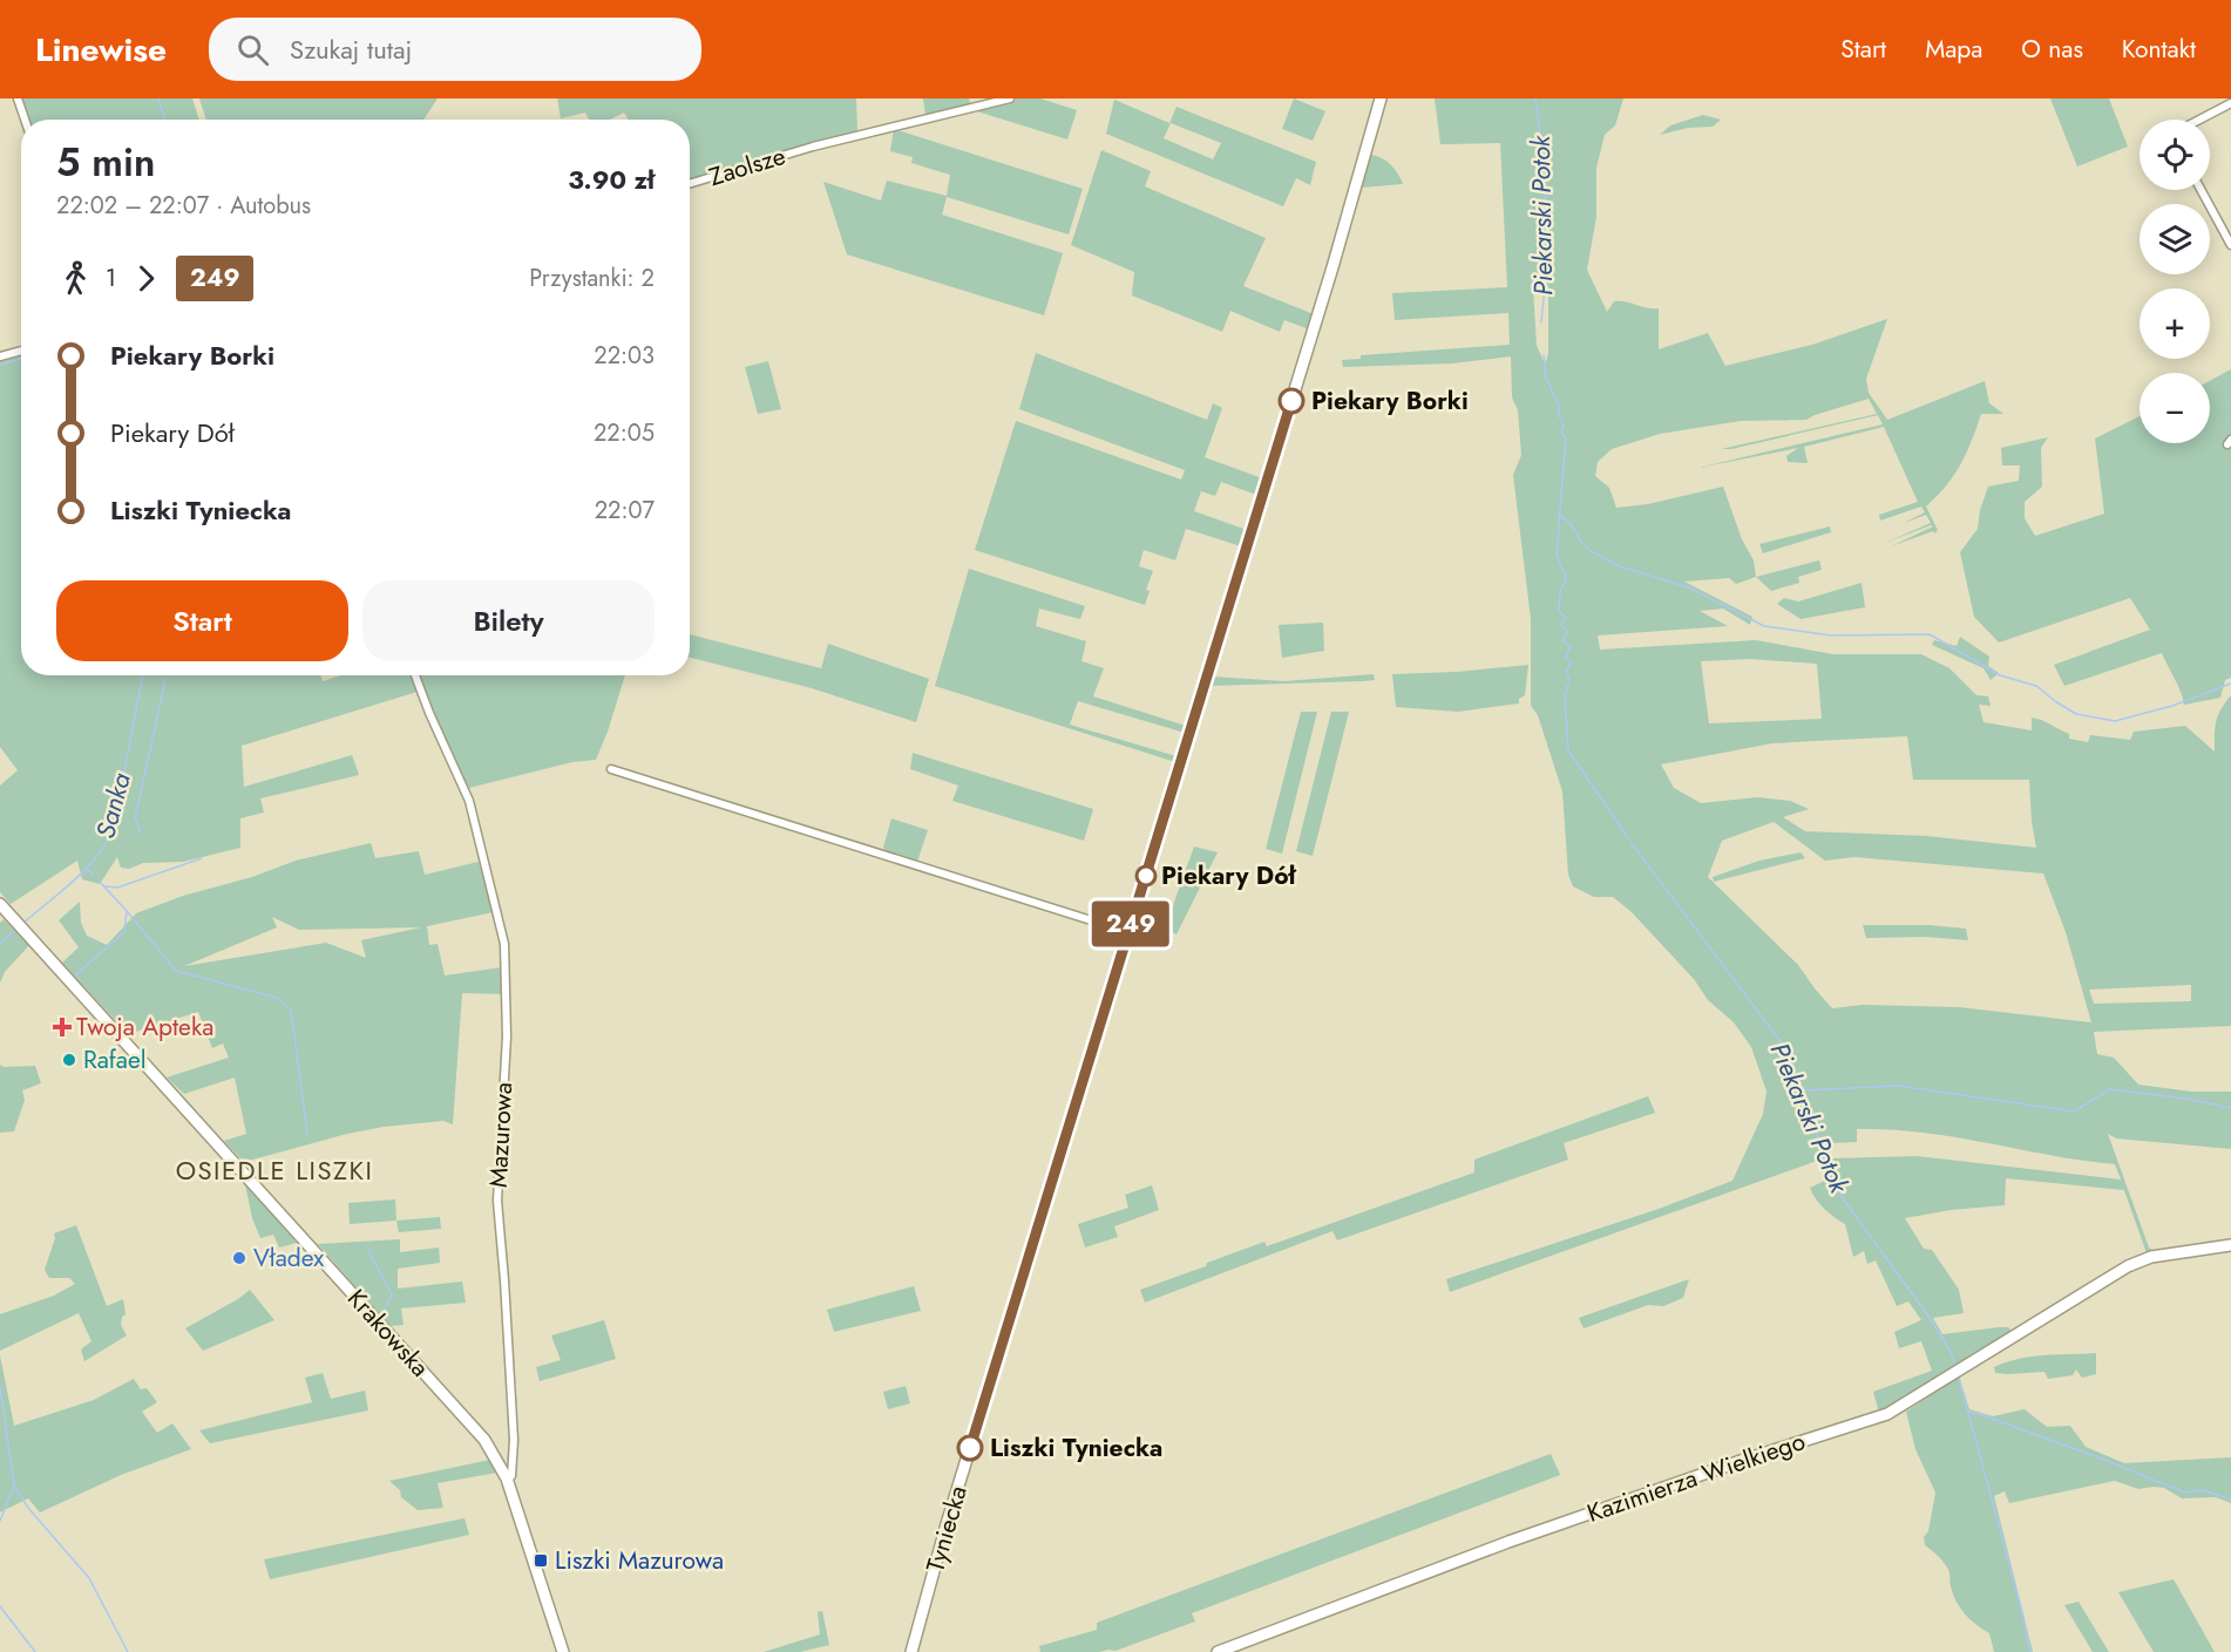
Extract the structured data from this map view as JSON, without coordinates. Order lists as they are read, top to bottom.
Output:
{
  "streets": {
    "street": [
      "Zaolsze",
      "Mazurowa",
      "Krakowska",
      "Kazimierza Wielkiego",
      "Tyniecka"
    ]
  },
  "crossings": [
    ["Mazurowa", "Krakowska"]
  ],
  "districts": ["OSIEDLE LISZKI"],
  "water": ["Piekarski Potok", "Sanka"],
  "places": {
    "other": [
      "Piekary Borki",
      "Piekary Dół",
      "Rafael",
      "Vładex",
      "Liszki Tyniecka"
    ],
    "health": ["Twoja Apteka"],
    "transit": ["Liszki Mazurowa"]
  },
  "lines": ["bus line 249"],
  "page": {
    "header": "Linewise",
    "search": "Szukaj tutaj",
    "nav": [
      "Start",
      "Mapa",
      "O nas",
      "Kontakt"
    ],
    "on_map": "249",
    "map_buttons": ["+", "−"],
    "heading": ["5 min", "22:02 – 22:07 · Autobus", "3.90 zł"],
    "legs": ["1", "249", "Przystanki: 2"],
    "list": [
      {
        "name": "Piekary Borki",
        "value": "22:03"
      },
      {
        "name": "Piekary Dół",
        "value": "22:05"
      },
      {
        "name": "Liszki Tyniecka",
        "value": "22:07"
      }
    ],
    "buttons": ["Start", "Bilety"]
  }
}
